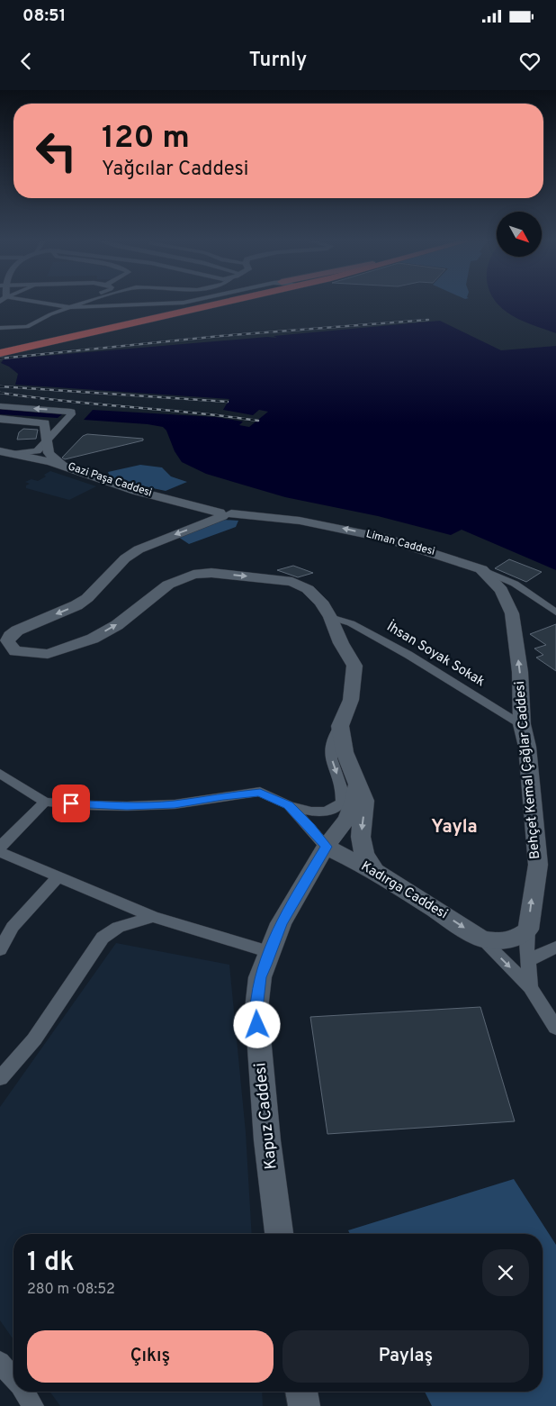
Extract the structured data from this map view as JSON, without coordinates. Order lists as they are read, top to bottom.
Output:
{
  "streets": {
    "main road": [
      "Gazi Paşa Caddesi",
      "Liman Caddesi",
      "Behçet Kemal Çağlar Caddesi",
      "Kadırga Caddesi",
      "Kapuz Caddesi"
    ],
    "street": ["İhsan Soyak Sokak"]
  },
  "crossings": [
    ["Gazi Paşa Caddesi", "Liman Caddesi"],
    ["Liman Caddesi", "Behçet Kemal Çağlar Caddesi"],
    ["İhsan Soyak Sokak", "Behçet Kemal Çağlar Caddesi"],
    ["Kadırga Caddesi", "Kapuz Caddesi"]
  ],
  "one_way": ["Liman Caddesi", "Behçet Kemal Çağlar Caddesi", "Kadırga Caddesi"],
  "districts": ["Yayla"],
  "north": "bottom right",
  "page": {
    "status": "08:51",
    "header": "Turnly",
    "turn": ["120 m", "Yağcılar Caddesi"],
    "heading": ["1 dk", "280 m · 08:52"],
    "buttons": ["Çıkış", "Paylaş"]
  }
}
